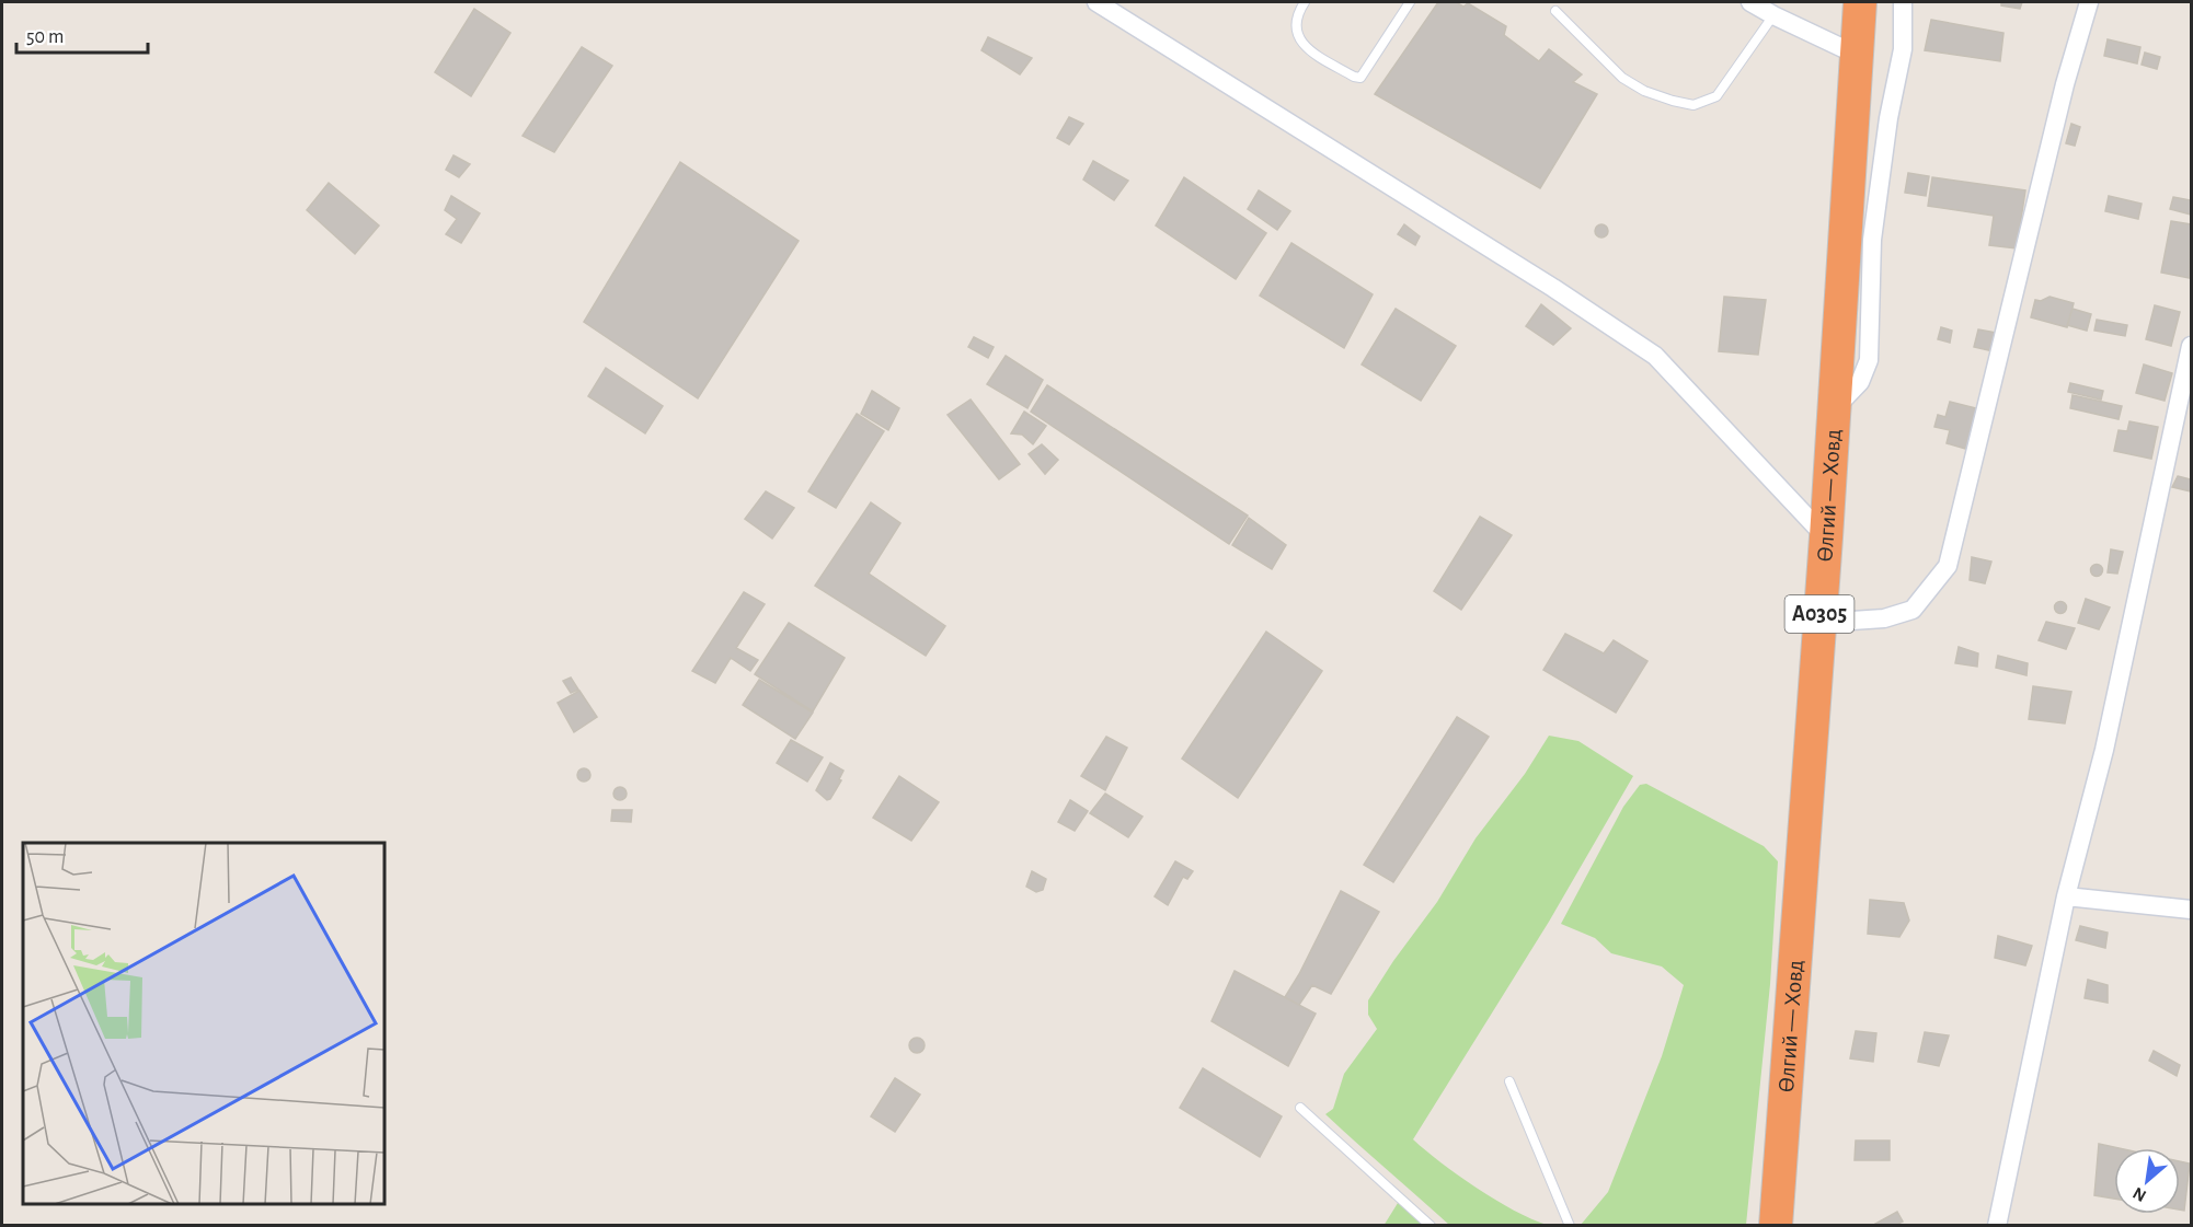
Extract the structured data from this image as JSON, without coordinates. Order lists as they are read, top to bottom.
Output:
{
  "streets": {
    "highway": ["Өлгий — Ховд", "A0305"]
  },
  "scale_bar": "50 m",
  "north": "bottom left"
}
